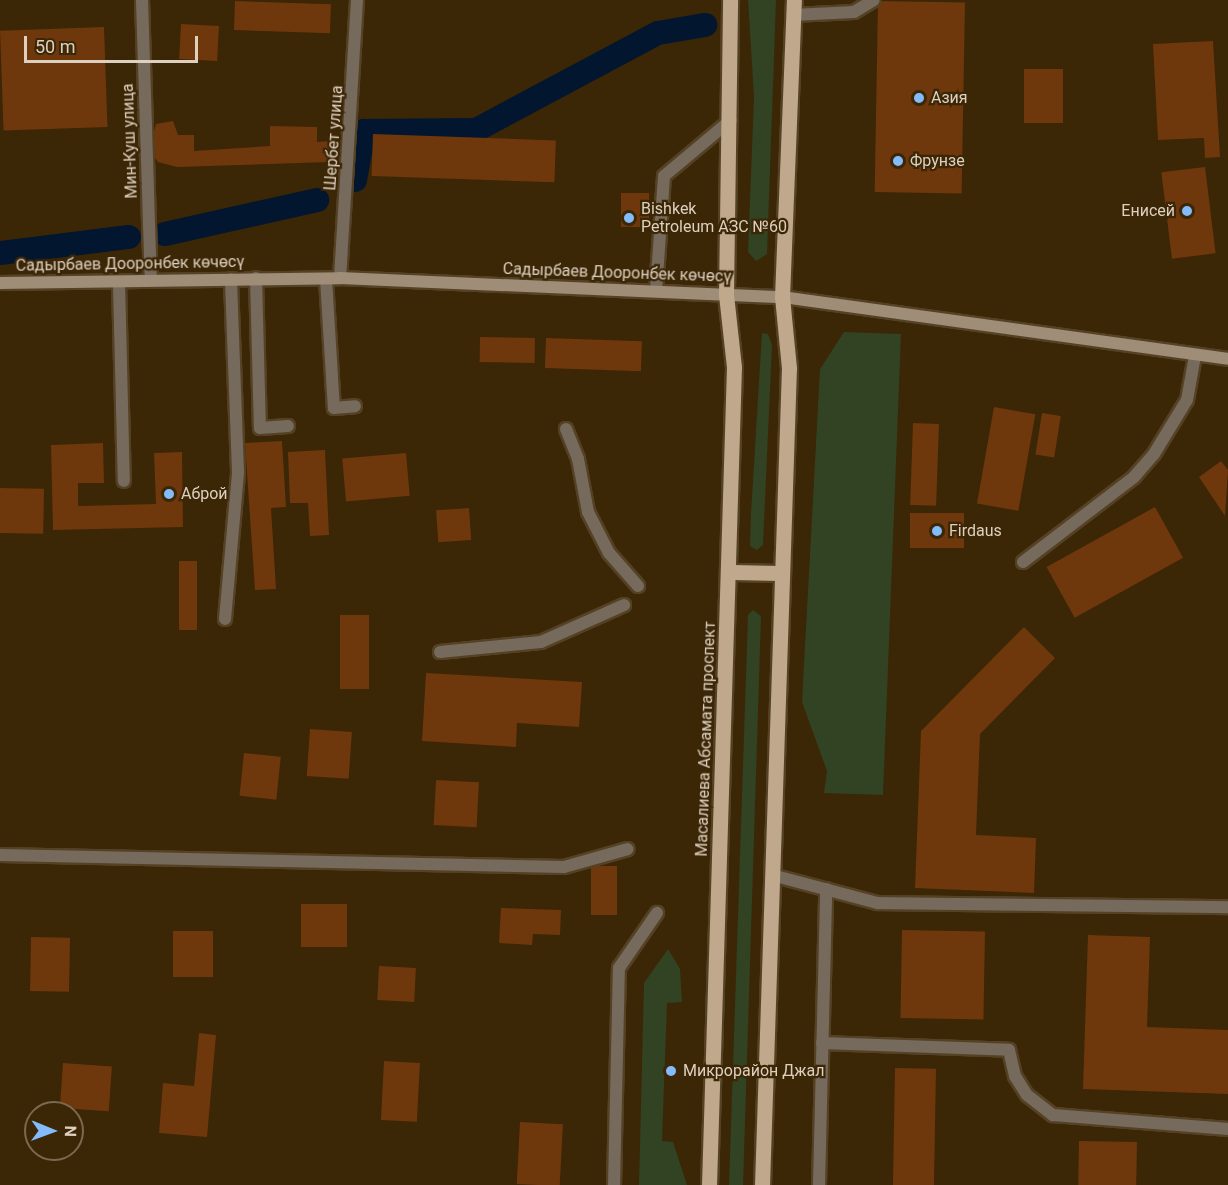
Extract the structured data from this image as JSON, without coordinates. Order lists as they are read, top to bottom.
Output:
{
  "streets": {
    "main road": ["Садырбаев Дооронбек көчөсү", "Масалиева Абсамата проспект"],
    "street": ["Шербет улица", "Мин-Куш улица"]
  },
  "crossings": [
    ["Шербет улица", "Садырбаев Дооронбек көчөсү"],
    ["Мин-Куш улица", "Садырбаев Дооронбек көчөсү"],
    ["Садырбаев Дооронбек көчөсү", "Масалиева Абсамата проспект"]
  ],
  "places": [
    "Азия",
    "Фрунзе",
    "Енисей",
    "Bishkek Petroleum АЗС №60",
    "Аброй",
    "Firdaus",
    "Микрорайон Джал"
  ],
  "scale_bar": "50 m",
  "north": "right"
}
